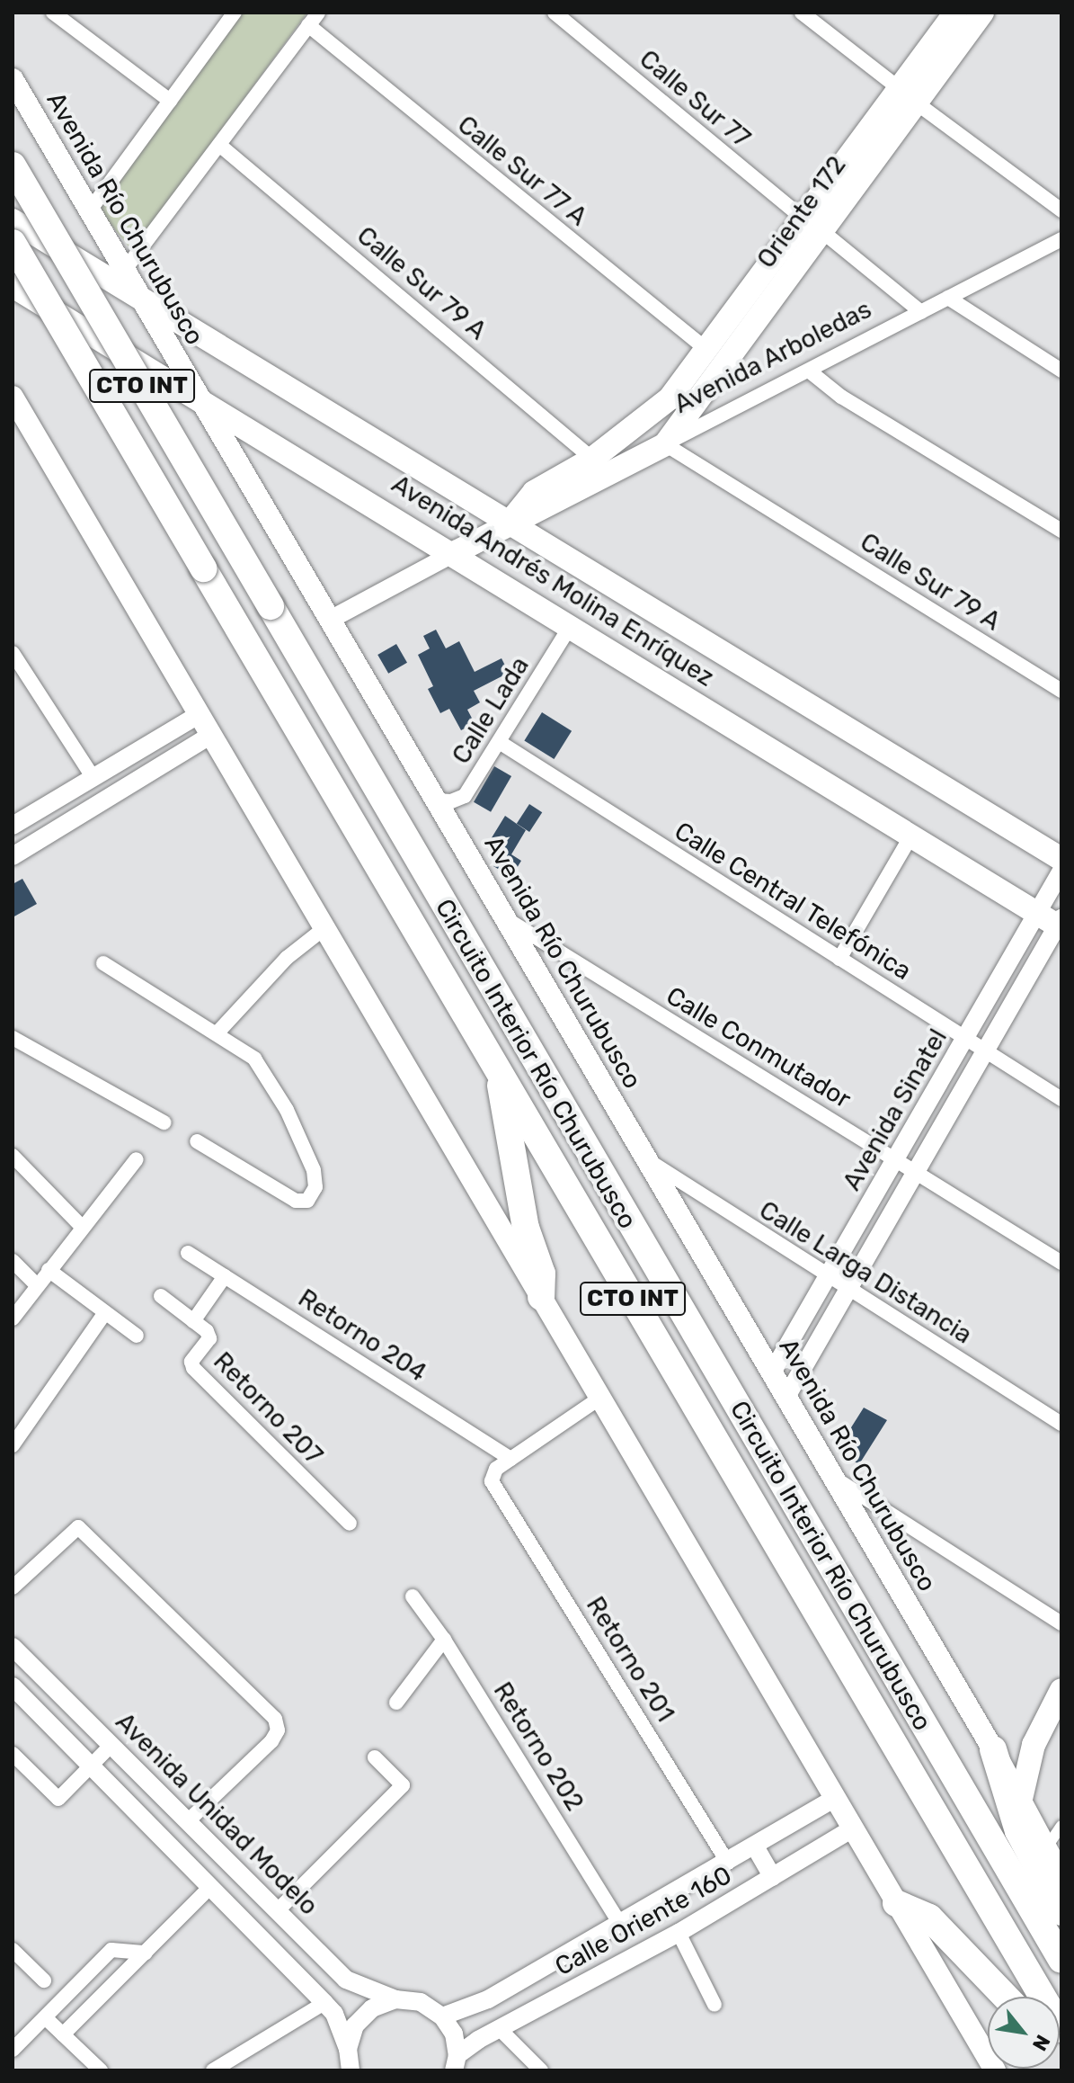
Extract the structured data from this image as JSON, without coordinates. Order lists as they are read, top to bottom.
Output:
{
  "streets": {
    "highway": ["CTO INT", "Circuito Interior Río Churubusco"],
    "main road": [
      "Oriente 172",
      "Avenida Río Churubusco",
      "Avenida Arboledas",
      "Avenida Andrés Molina Enríquez"
    ],
    "street": [
      "Calle Sur 77",
      "Calle Sur 77 A",
      "Calle Sur 79 A",
      "Calle Lada",
      "Calle Central Telefónica",
      "Calle Conmutador",
      "Avenida Sinatel",
      "Calle Larga Distancia",
      "Retorno 204",
      "Retorno 207",
      "Retorno 201",
      "Retorno 202",
      "Avenida Unidad Modelo",
      "Calle Oriente 160"
    ]
  },
  "crossings": [
    ["Calle Sur 77", "Oriente 172"],
    ["Calle Sur 77", "Avenida Arboledas"],
    ["Calle Sur 77 A", "Oriente 172"],
    ["Oriente 172", "Calle Sur 79 A"],
    ["Oriente 172", "Avenida Arboledas"],
    ["Avenida Río Churubusco", "Avenida Arboledas"],
    ["Avenida Río Churubusco", "Avenida Andrés Molina Enríquez"],
    ["Avenida Río Churubusco", "Calle Lada"],
    ["Avenida Río Churubusco", "Calle Conmutador"],
    ["Avenida Río Churubusco", "Avenida Sinatel"],
    ["Avenida Río Churubusco", "Calle Larga Distancia"],
    ["Calle Sur 79 A", "Avenida Arboledas"],
    ["Avenida Arboledas", "Avenida Andrés Molina Enríquez"],
    ["CTO INT", "Calle Oriente 160"],
    ["Avenida Andrés Molina Enríquez", "Calle Lada"],
    ["Avenida Andrés Molina Enríquez", "Avenida Sinatel"],
    ["Calle Lada", "Calle Central Telefónica"],
    ["Calle Central Telefónica", "Avenida Sinatel"],
    ["Calle Conmutador", "Avenida Sinatel"],
    ["Avenida Sinatel", "Calle Larga Distancia"],
    ["Retorno 204", "Retorno 201"],
    ["Retorno 201", "Calle Oriente 160"],
    ["Retorno 202", "Calle Oriente 160"],
    ["Avenida Unidad Modelo", "Calle Oriente 160"]
  ],
  "north": "bottom right"
}
